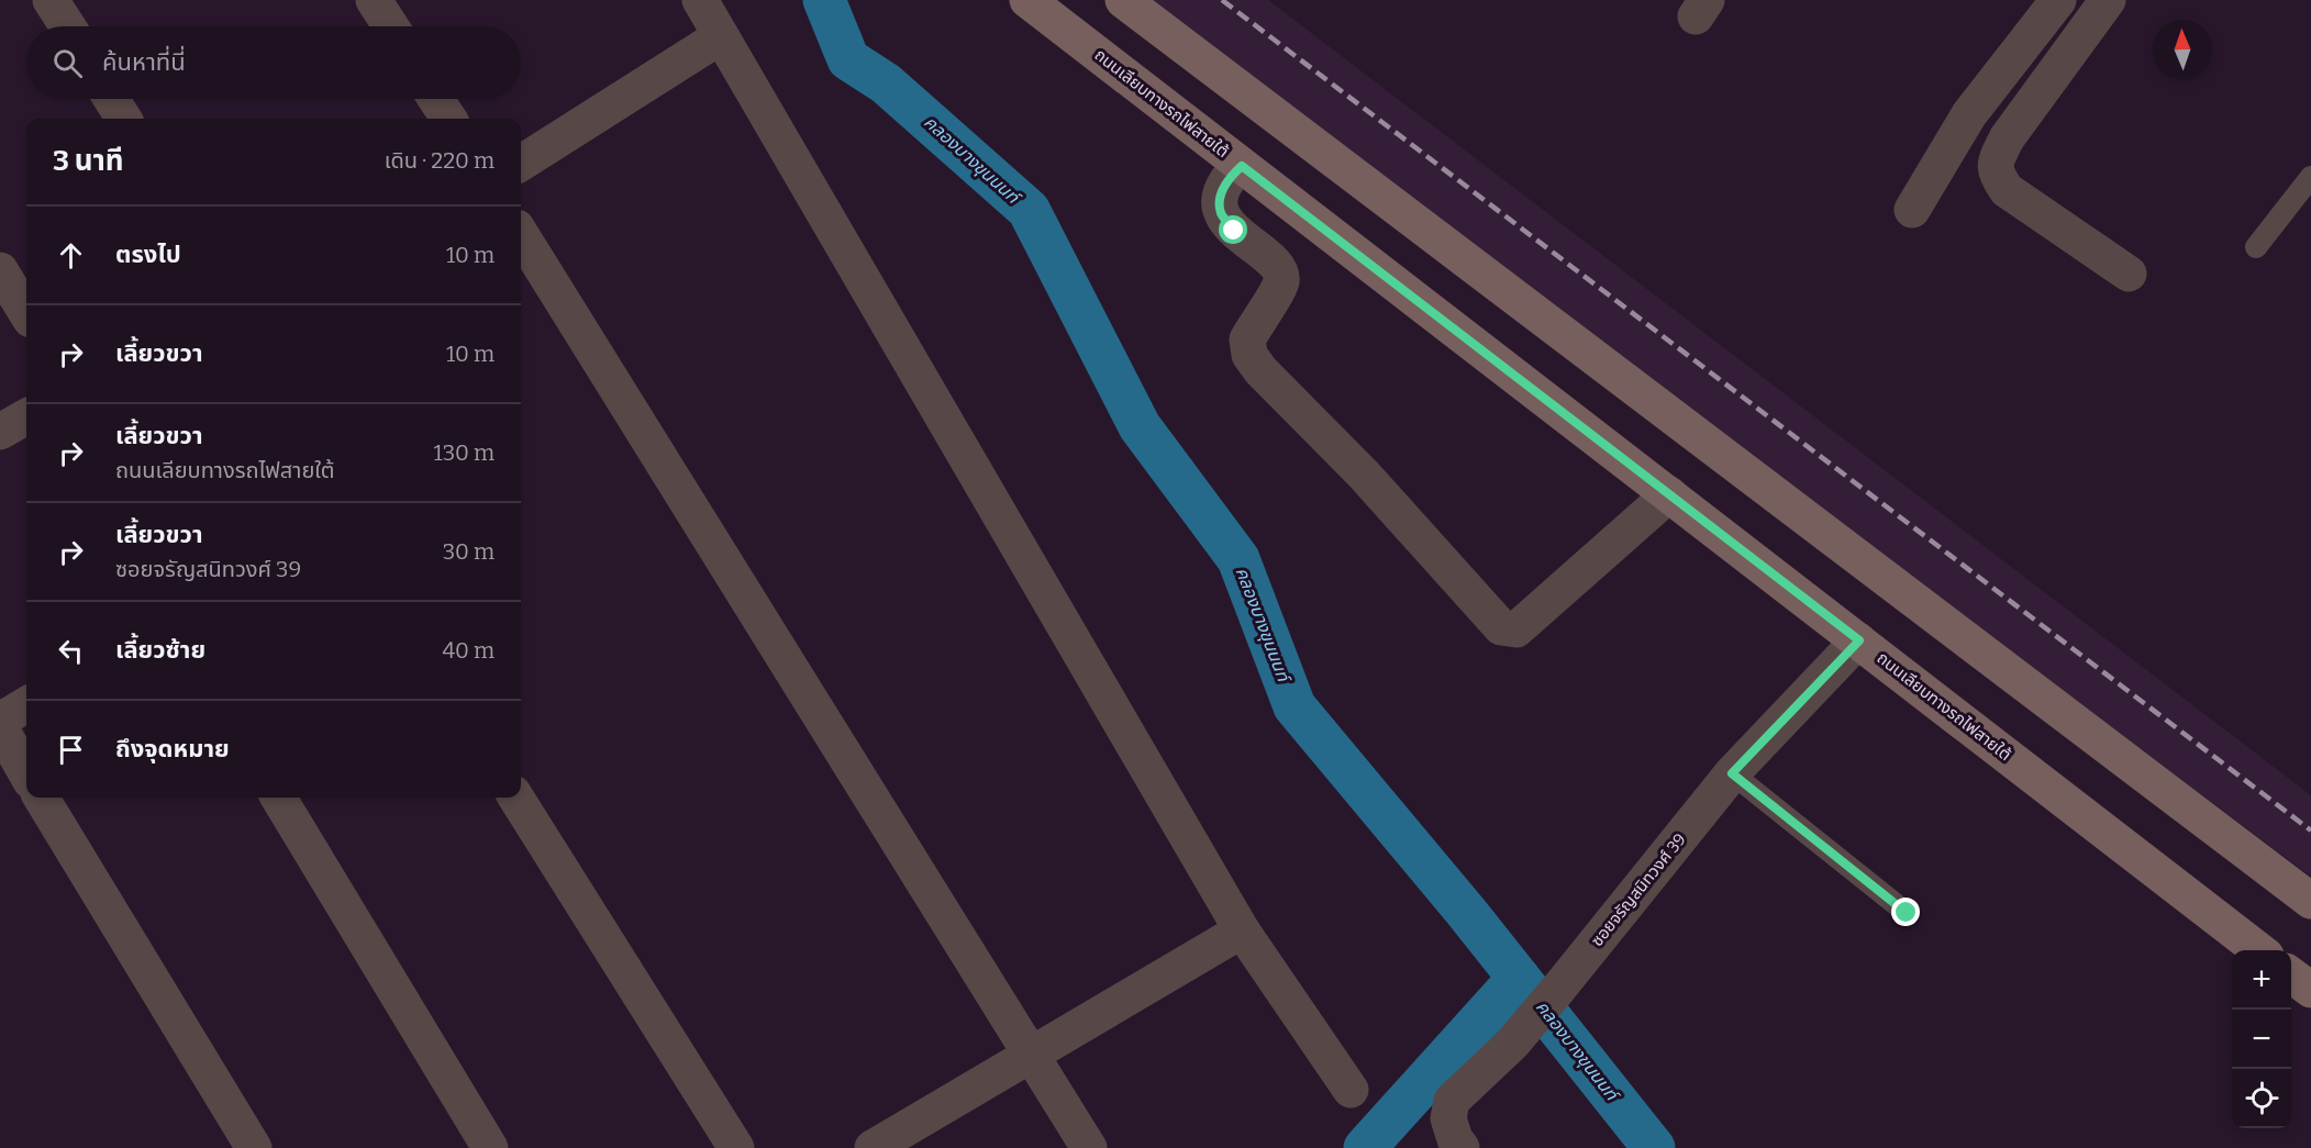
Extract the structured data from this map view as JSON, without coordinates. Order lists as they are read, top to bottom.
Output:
{
  "streets": {
    "main road": ["ถนนเลียบทางรถไฟสายใต้"],
    "street": ["ซอยจรัญสนิทวงศ์ 39"]
  },
  "crossings": [
    ["ถนนเลียบทางรถไฟสายใต้", "ซอยจรัญสนิทวงศ์ 39"]
  ],
  "water": ["คลองบางขุนนนท์"],
  "north": "top",
  "page": {
    "search": "ค้นหาที่นี่",
    "heading": ["3 นาที", "เดิน · 220 m"],
    "list": [
      ["ตรงไป", "10 m"],
      ["เลี้ยวขวา", "10 m"],
      ["เลี้ยวขวา", "ถนนเลียบทางรถไฟสายใต้", "130 m"],
      ["เลี้ยวขวา", "ซอยจรัญสนิทวงศ์ 39", "30 m"],
      ["เลี้ยวซ้าย", "40 m"],
      "ถึงจุดหมาย"
    ],
    "map_buttons": ["+", "−"]
  }
}
